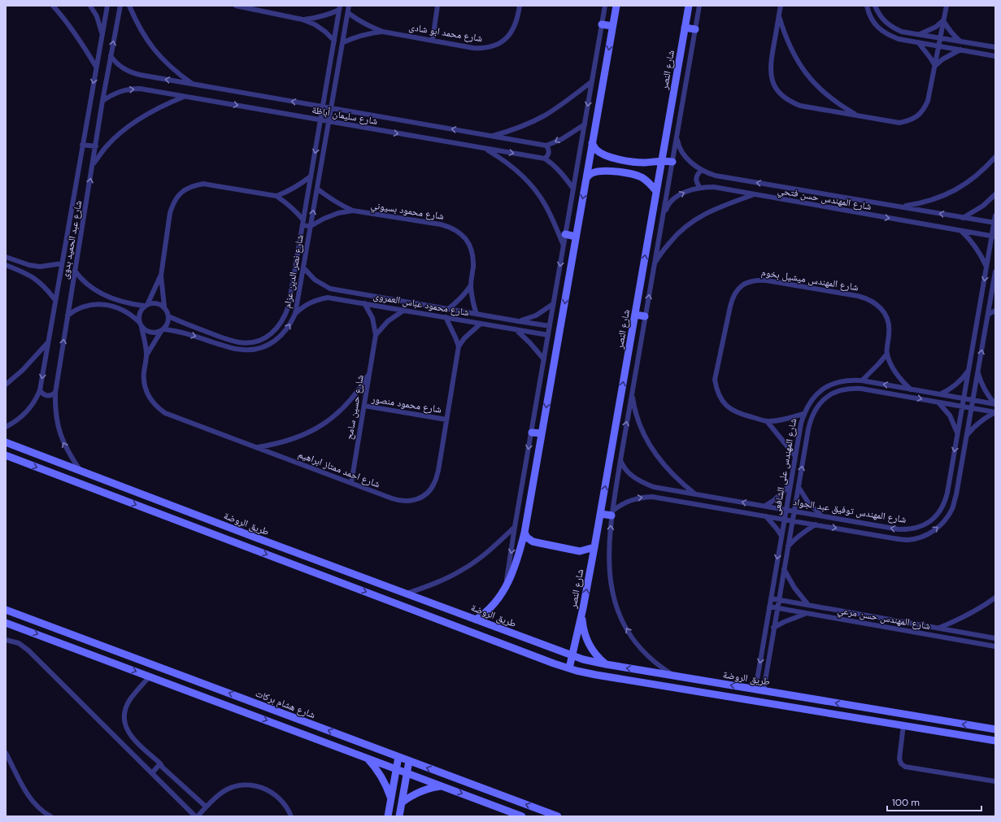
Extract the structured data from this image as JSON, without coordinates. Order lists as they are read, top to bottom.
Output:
{
  "streets": {
    "street": [
      "شارع محمد ابو شادى",
      "شارع النصر",
      "شارع سليمان أباظة",
      "شارع المهندس حسن فتحي",
      "شارع محمود بسيوني",
      "شارع عبد الحميد بدوى",
      "شارع نصر الدين عزام",
      "شارع المهندس ميشيل بخوم",
      "شارع محمود عباس العمروى",
      "شارع محمود منصور",
      "شارع حسين سامح",
      "شارع المهندس على الشافعى",
      "شارع احمد ممتاز ابراهيم",
      "شارع المهندس توفيق عبد الجواد",
      "طريق الروضة",
      "شارع المهندس حسن مرعي",
      "شارع هشام بركات"
    ]
  },
  "crossings": [
    ["شارع محمد ابو شادى", "شارع نصر الدين عزام"],
    ["شارع النصر", "طريق الروضة"],
    ["شارع سليمان أباظة", "شارع عبد الحميد بدوى"],
    ["شارع سليمان أباظة", "شارع نصر الدين عزام"],
    ["شارع المهندس حسن فتحي", "شارع المهندس توفيق عبد الجواد"],
    ["شارع محمود بسيوني", "شارع نصر الدين عزام"],
    ["شارع محمود بسيوني", "شارع محمود عباس العمروى"],
    ["شارع عبد الحميد بدوى", "طريق الروضة"],
    ["شارع نصر الدين عزام", "شارع محمود عباس العمروى"],
    ["شارع نصر الدين عزام", "شارع احمد ممتاز ابراهيم"],
    ["شارع المهندس ميشيل بخوم", "شارع المهندس على الشافعى"],
    ["شارع محمود عباس العمروى", "شارع حسين سامح"],
    ["شارع محمود منصور", "شارع حسين سامح"],
    ["شارع محمود منصور", "شارع احمد ممتاز ابراهيم"],
    ["شارع حسين سامح", "شارع احمد ممتاز ابراهيم"],
    ["شارع المهندس على الشافعى", "شارع المهندس توفيق عبد الجواد"],
    ["شارع المهندس على الشافعى", "طريق الروضة"],
    ["شارع المهندس على الشافعى", "شارع المهندس حسن مرعي"]
  ],
  "scale_bar": "100 m"
}
